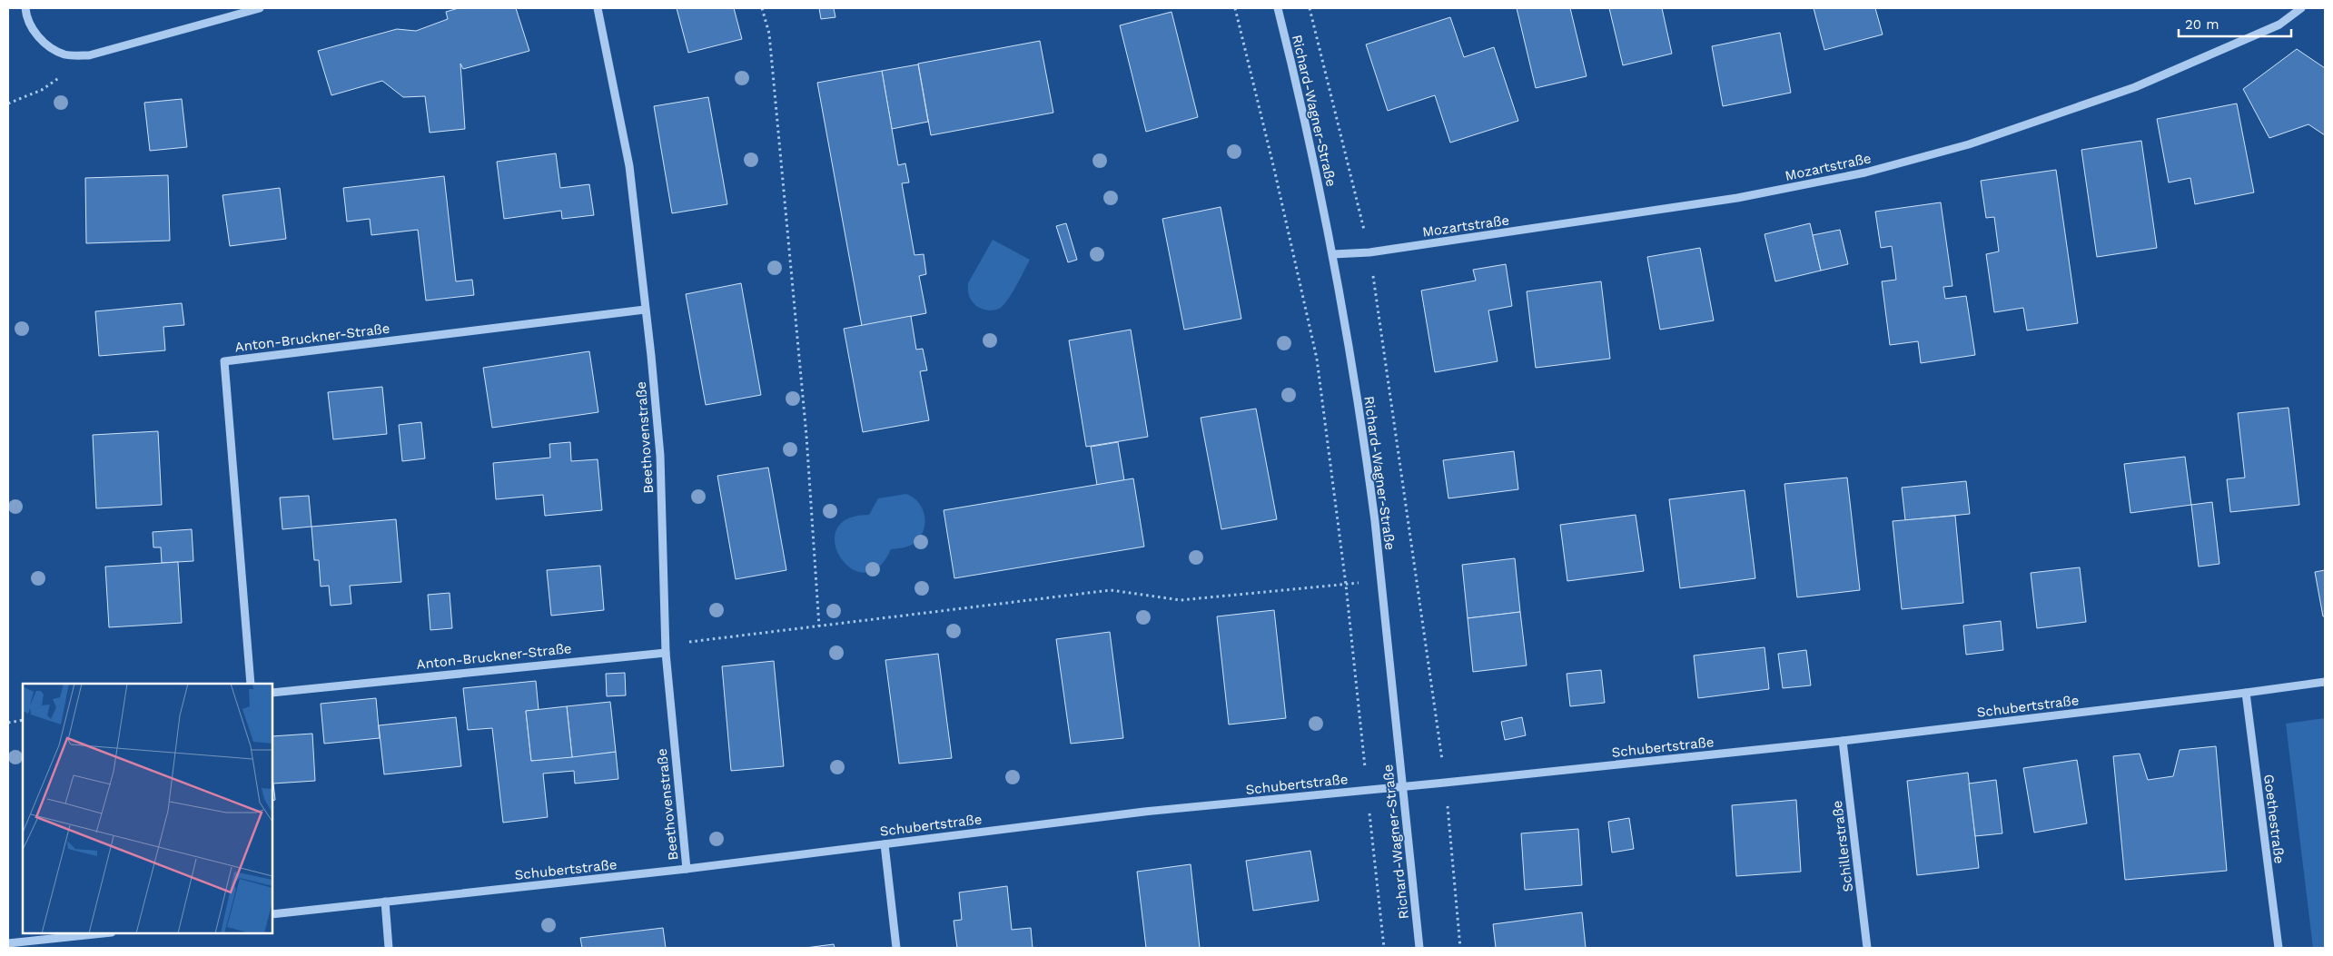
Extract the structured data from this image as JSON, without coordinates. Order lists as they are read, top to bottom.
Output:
{
  "streets": {
    "street": [
      "Richard-Wagner-Straße",
      "Mozartstraße",
      "Anton-Bruckner-Straße",
      "Beethovenstraße",
      "Schubertstraße",
      "Goethestraße",
      "Schillerstraße"
    ]
  },
  "crossings": [
    ["Richard-Wagner-Straße", "Mozartstraße"],
    ["Richard-Wagner-Straße", "Schubertstraße"],
    ["Anton-Bruckner-Straße", "Beethovenstraße"],
    ["Beethovenstraße", "Schubertstraße"],
    ["Schubertstraße", "Goethestraße"],
    ["Schubertstraße", "Schillerstraße"]
  ],
  "scale_bar": "20 m"
}
